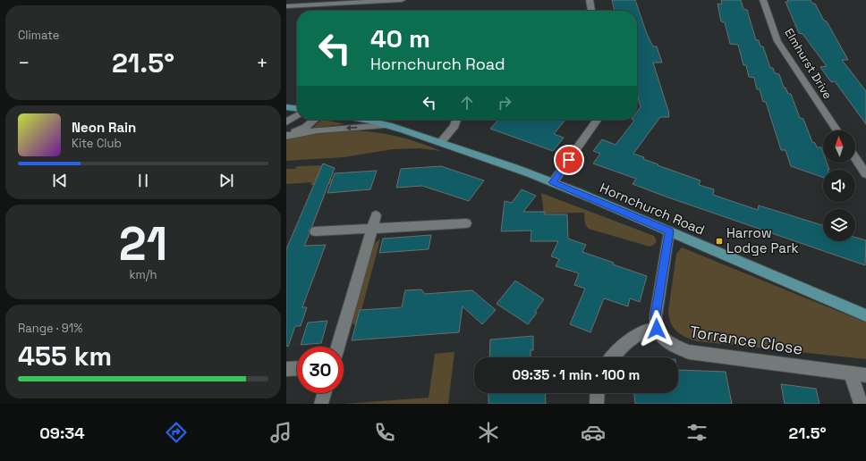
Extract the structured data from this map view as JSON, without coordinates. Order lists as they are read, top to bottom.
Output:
{
  "streets": {
    "main road": ["Hornchurch Road"],
    "street": ["Elmhurst Drive", "Torrance Close"]
  },
  "places": {
    "transit": ["Harrow Lodge Park"]
  },
  "north": "top",
  "page": {
    "tile": [
      "Climate",
      ["21", "km/h"],
      ["Range · 91%", "455 km"]
    ],
    "turn": ["40 m", "Hornchurch Road"],
    "heat": ["−", "21.5°", "+"],
    "song": ["Neon Rain", "Kite Club"],
    "limit": "30",
    "trip": "09:35 · 1 min · 100 m",
    "tabs": ["09:34", "21.5°"]
  }
}
